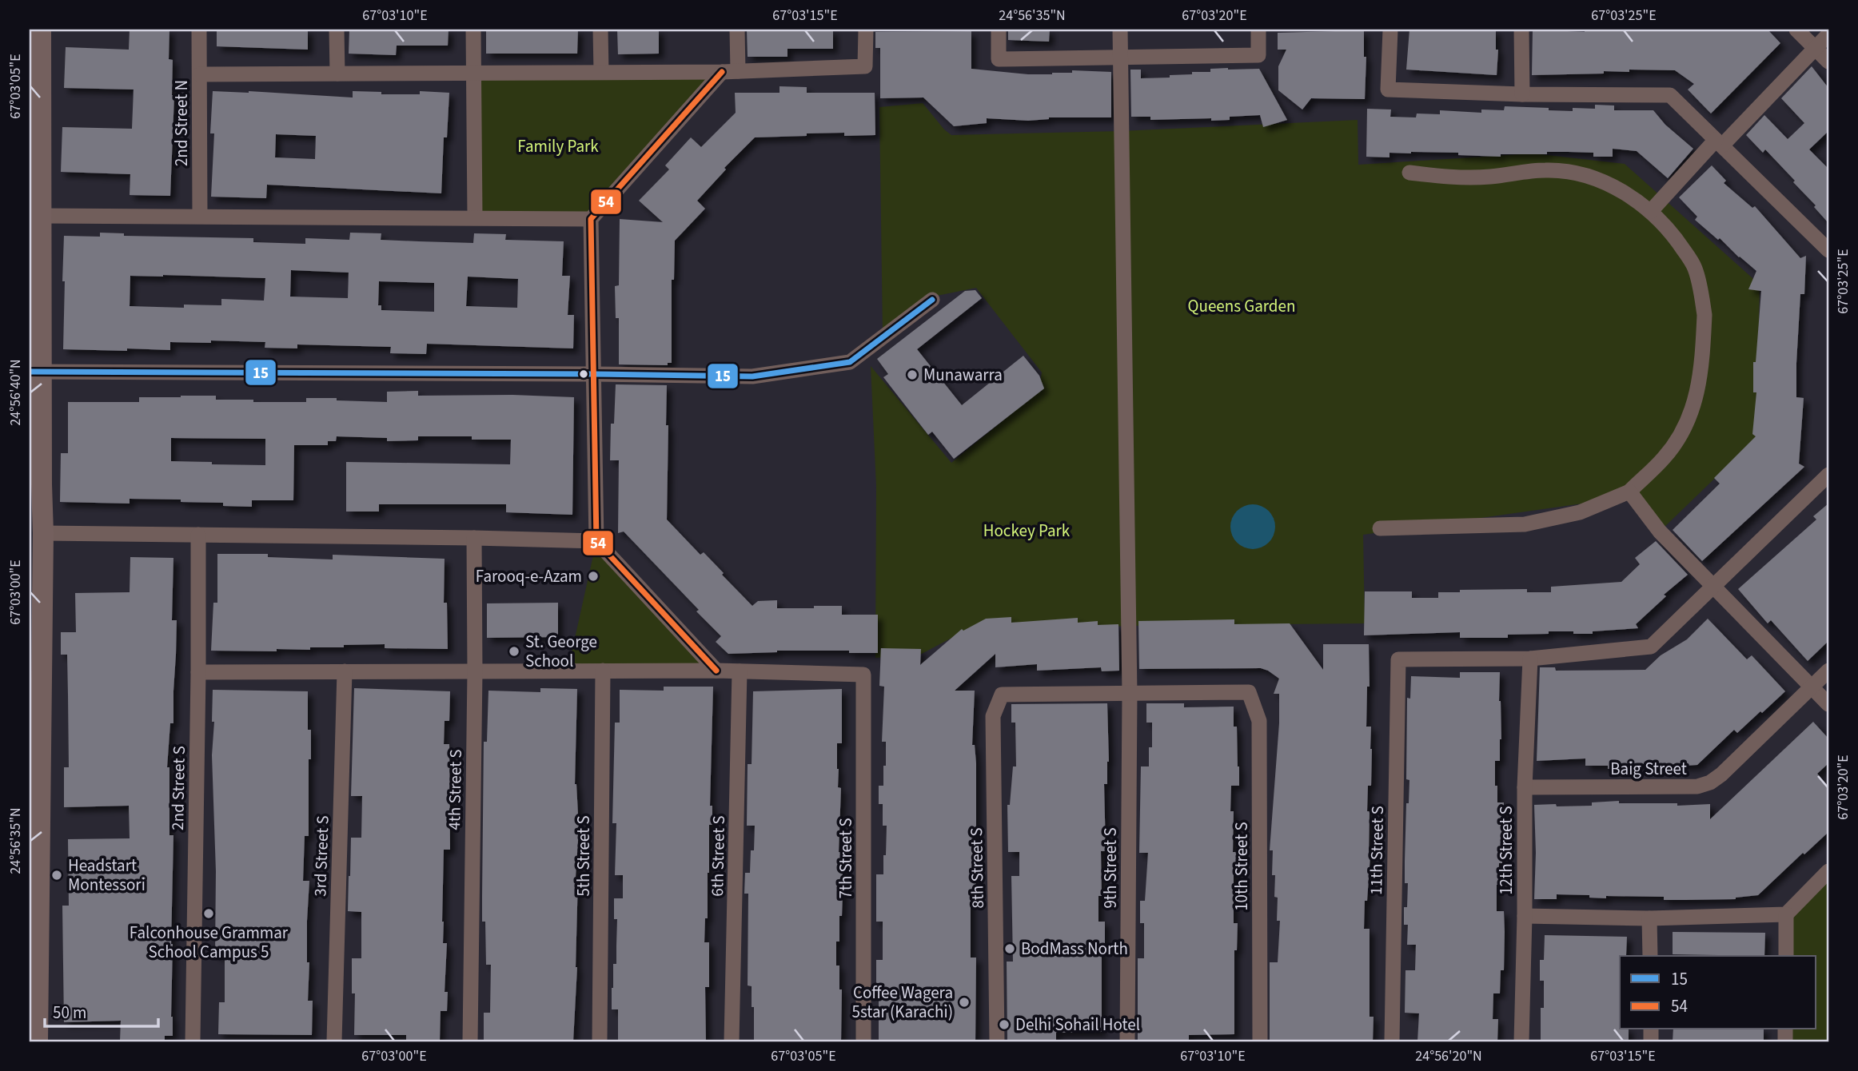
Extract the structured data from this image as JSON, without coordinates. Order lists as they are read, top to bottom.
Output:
{
  "streets": {
    "street": [
      "2nd Street N",
      "Baig Street",
      "2nd Street S",
      "4th Street S",
      "11th Street S",
      "12th Street S",
      "3rd Street S",
      "5th Street S",
      "6th Street S",
      "7th Street S",
      "10th Street S",
      "8th Street S",
      "9th Street S"
    ]
  },
  "crossings": [
    ["Baig Street", "12th Street S"],
    ["11th Street S", "12th Street S"],
    ["6th Street S", "7th Street S"],
    ["10th Street S", "8th Street S"],
    ["10th Street S", "9th Street S"],
    ["8th Street S", "9th Street S"]
  ],
  "parks": ["Family Park", "Queens Garden", "Hockey Park"],
  "places": [
    "Munawarra",
    "Farooq-e-Azam",
    "St. George School",
    "Headstart Montessori",
    "Falconhouse Grammar School Campus 5",
    "BodMass North",
    "Coffee Wagera 5star (Karachi)",
    "Delhi Sohail Hotel"
  ],
  "lines": ["transit line 54", "transit line 15"],
  "legend": ["15", "54"],
  "scale_bar": "50 m",
  "coordinates": [
    "67°03'10\"E",
    "67°03'15\"E",
    "24°56'35\"N",
    "67°03'20\"E",
    "67°03'25\"E",
    "67°03'05\"E",
    "24°56'40\"N",
    "67°03'00\"E",
    "24°56'20\"N"
  ]
}
